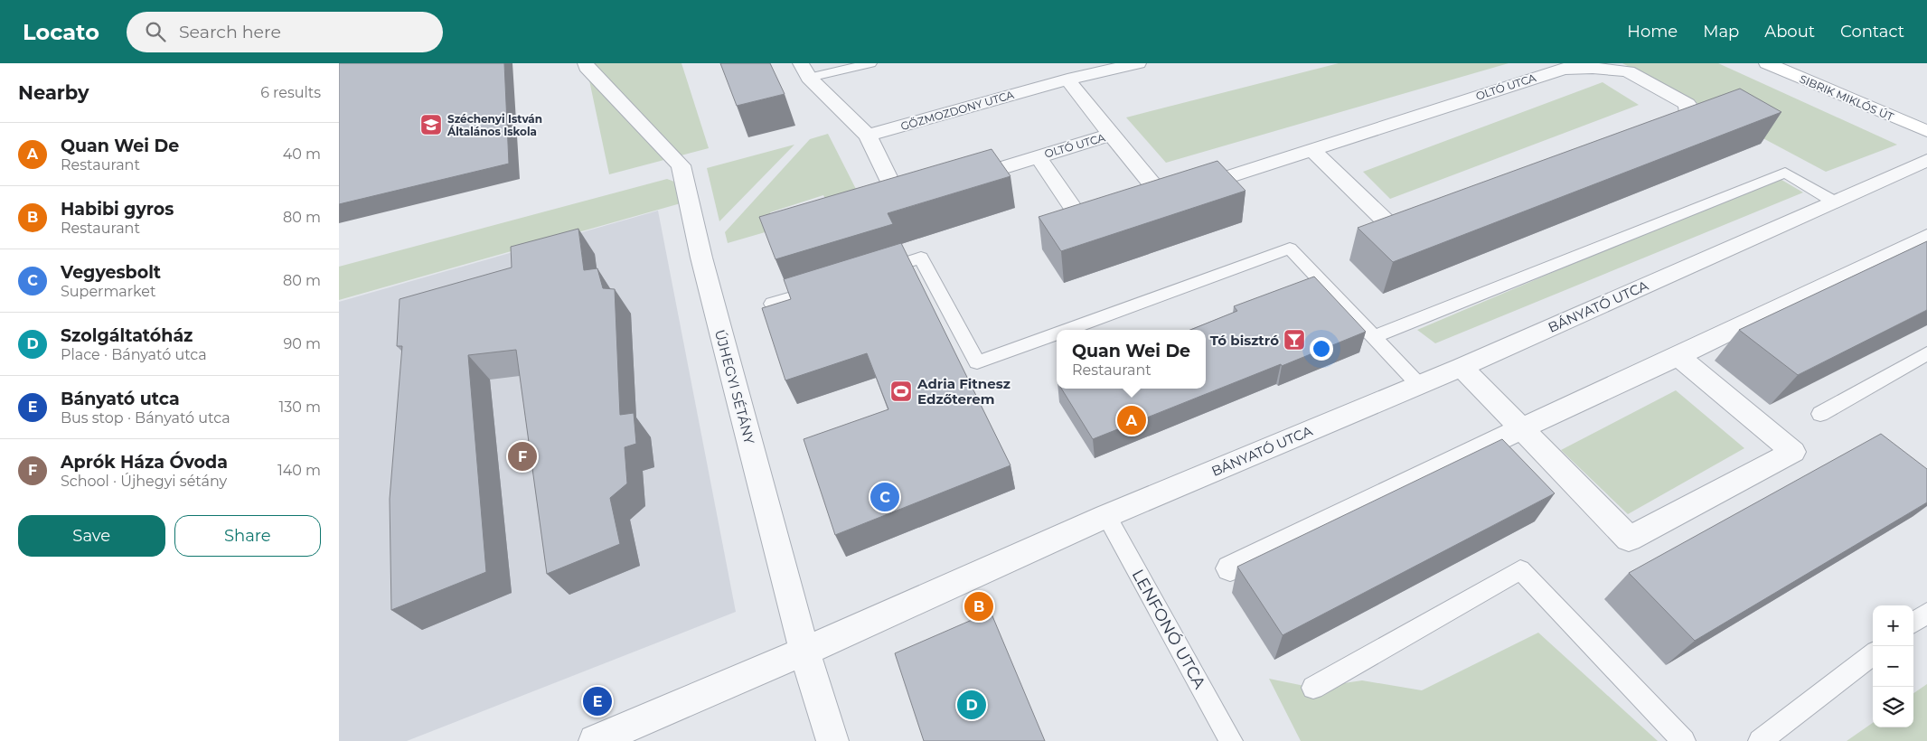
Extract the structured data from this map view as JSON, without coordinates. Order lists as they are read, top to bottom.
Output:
{
  "streets": {
    "street": [
      "OLTÓ UTCA",
      "SIBRIK MIKLÓS ÚT",
      "GŐZMOZDONY UTCA",
      "BÁNYATÓ UTCA",
      "ÚJHEGYI SÉTÁNY"
    ],
    "lane": ["LENFONÓ UTCA"]
  },
  "crossings": [
    ["OLTÓ UTCA", "GŐZMOZDONY UTCA"],
    ["BÁNYATÓ UTCA", "ÚJHEGYI SÉTÁNY"],
    ["BÁNYATÓ UTCA", "LENFONÓ UTCA"]
  ],
  "places": {
    "school or university": ["Széchenyi István Általános Iskola"],
    "bar": ["Tó bisztró"],
    "sports": ["Adria Fitnesz Edzőterem"]
  },
  "page": {
    "header": "Locato",
    "search": "Search here",
    "nav": [
      "Home",
      "Map",
      "About",
      "Contact"
    ],
    "heading": ["Nearby", "6 results"],
    "list": [
      {
        "mark": "A",
        "name": "Quan Wei De",
        "note": "Restaurant",
        "value": "40 m"
      },
      {
        "mark": "B",
        "name": "Habibi gyros",
        "note": "Restaurant",
        "value": "80 m"
      },
      {
        "mark": "C",
        "name": "Vegyesbolt",
        "note": "Supermarket",
        "value": "80 m"
      },
      {
        "mark": "D",
        "name": "Szolgáltatóház",
        "note": "Place · Bányató utca",
        "value": "90 m"
      },
      {
        "mark": "E",
        "name": "Bányató utca",
        "note": "Bus stop · Bányató utca",
        "value": "130 m"
      },
      {
        "mark": "F",
        "name": "Aprók Háza Óvoda",
        "note": "School · Újhegyi sétány",
        "value": "140 m"
      }
    ],
    "popup": ["Quan Wei De", "Restaurant"],
    "pins": [
      "A",
      "F",
      "C",
      "B",
      "E",
      "D"
    ],
    "buttons": ["Save", "Share"],
    "map_buttons": ["+", "−"]
  }
}
